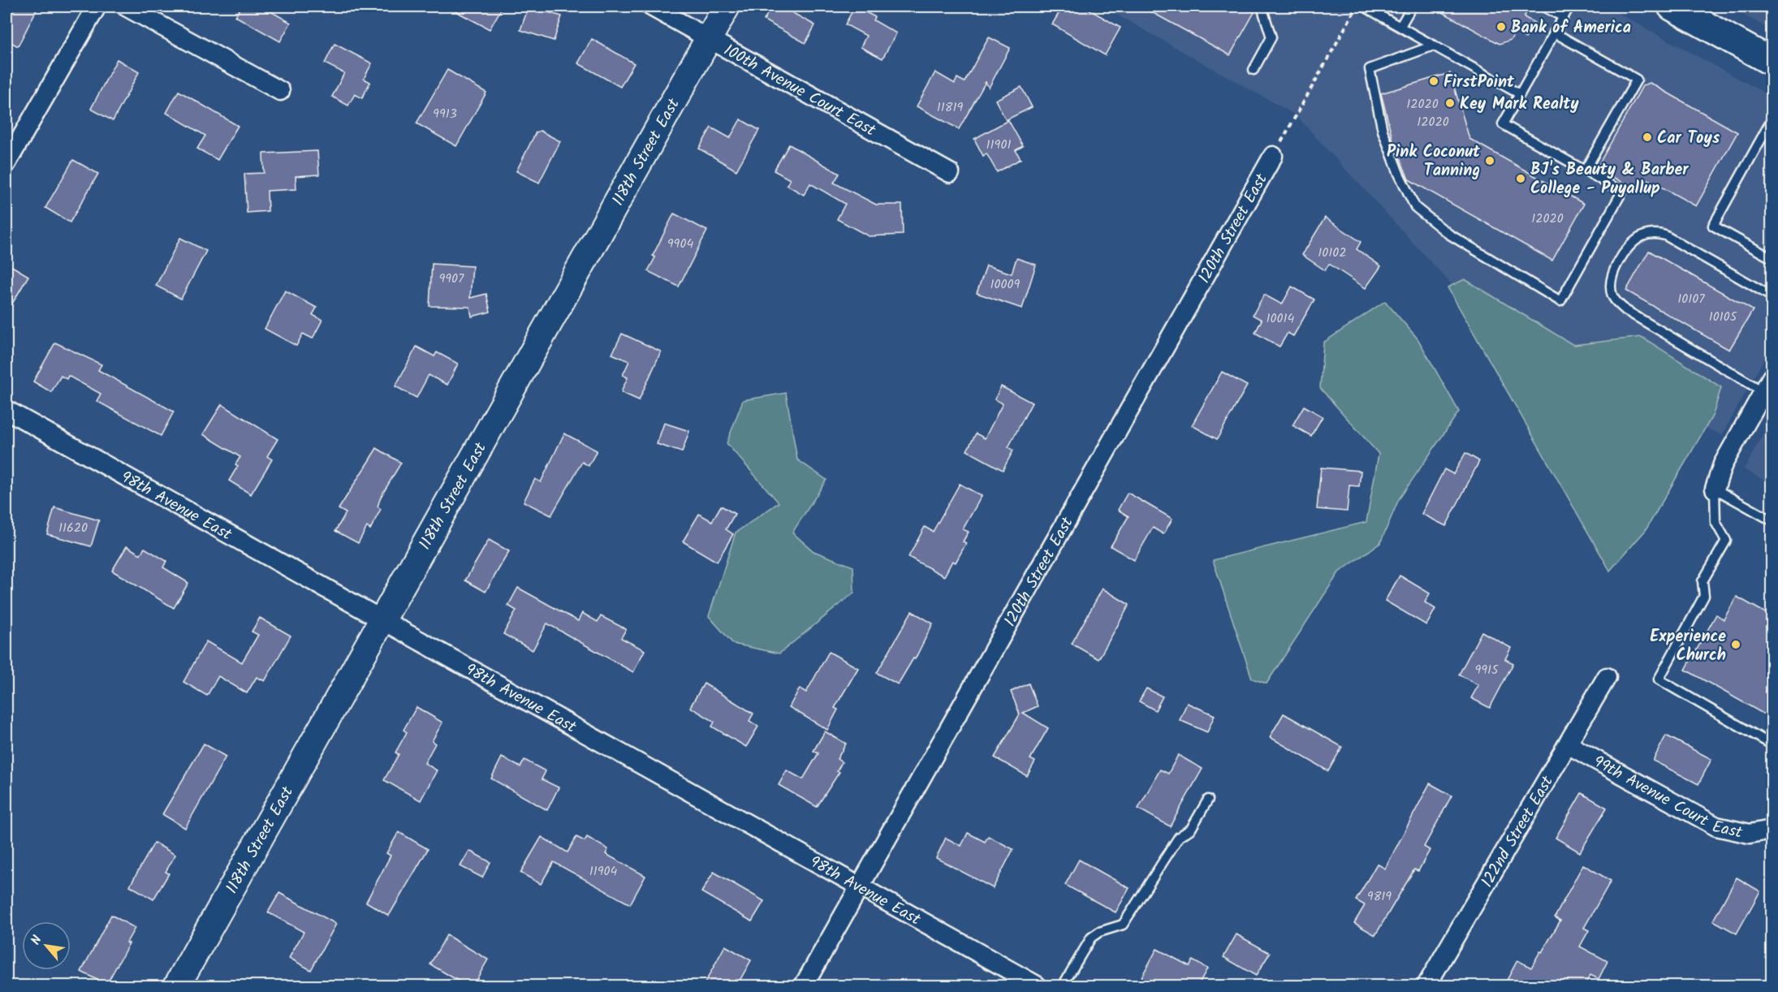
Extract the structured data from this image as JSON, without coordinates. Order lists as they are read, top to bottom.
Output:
{
  "streets": {
    "street": [
      "100th Avenue Court East",
      "118th Street East",
      "120th Street East",
      "98th Avenue East",
      "99th Avenue Court East",
      "122nd Street East"
    ]
  },
  "crossings": [
    ["100th Avenue Court East", "118th Street East"],
    ["118th Street East", "98th Avenue East"],
    ["120th Street East", "98th Avenue East"],
    ["99th Avenue Court East", "122nd Street East"]
  ],
  "places": [
    "Bank of America",
    "FirstPoint",
    "Key Mark Realty",
    "Car Toys",
    "Pink Coconut Tanning",
    "BJ's Beauty & Barber College - Puyallup",
    "Experience Church"
  ],
  "house_numbers": [
    "12020",
    "11819",
    "9913",
    "12020",
    "11901",
    "12020",
    "9904",
    "10102",
    "9907",
    "10009",
    "10107",
    "10105",
    "10014",
    "11620",
    "9915",
    "11904",
    "9819"
  ],
  "north": "top left"
}
